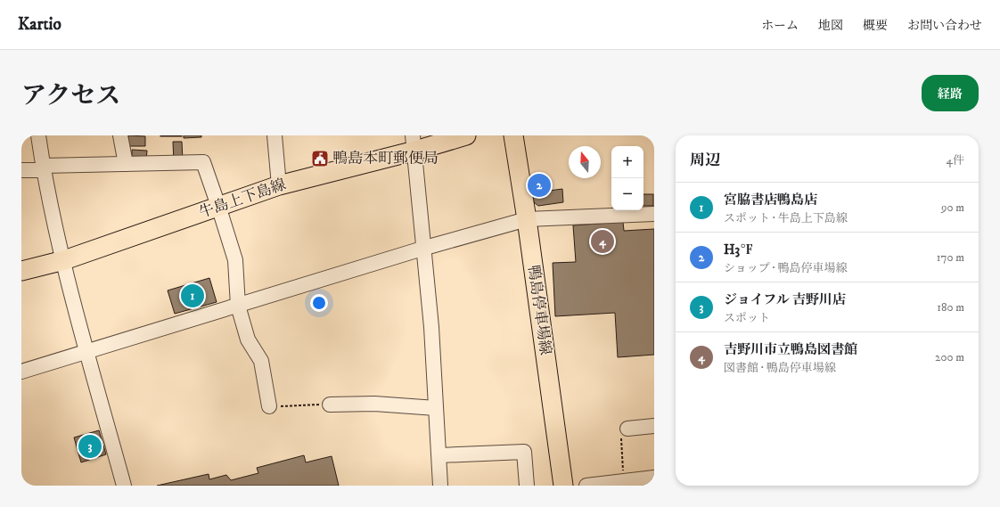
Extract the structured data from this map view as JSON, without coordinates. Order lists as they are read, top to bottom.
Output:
{
  "streets": {
    "main road": ["牛島上下島線", "鴨島停車場線"]
  },
  "places": {
    "public building": ["鴨島本町郵便局"]
  },
  "north": "top",
  "page": {
    "header": "Kartio",
    "nav": [
      "ホーム",
      "地図",
      "概要",
      "お問い合わせ"
    ],
    "title": "アクセス",
    "buttons": "経路",
    "heading": ["周辺", "4件"],
    "map_buttons": ["+", "−"],
    "pins": [
      "2",
      "4",
      "1",
      "3"
    ],
    "list": [
      {
        "mark": "1",
        "name": "宮脇書店鴨島店",
        "note": "スポット · 牛島上下島線",
        "value": "90 m"
      },
      {
        "mark": "2",
        "name": "H3℉",
        "note": "ショップ · 鴨島停車場線",
        "value": "170 m"
      },
      {
        "mark": "3",
        "name": "ジョイフル 吉野川店",
        "note": "スポット",
        "value": "180 m"
      },
      {
        "mark": "4",
        "name": "吉野川市立鴨島図書館",
        "note": "図書館 · 鴨島停車場線",
        "value": "200 m"
      }
    ]
  }
}
